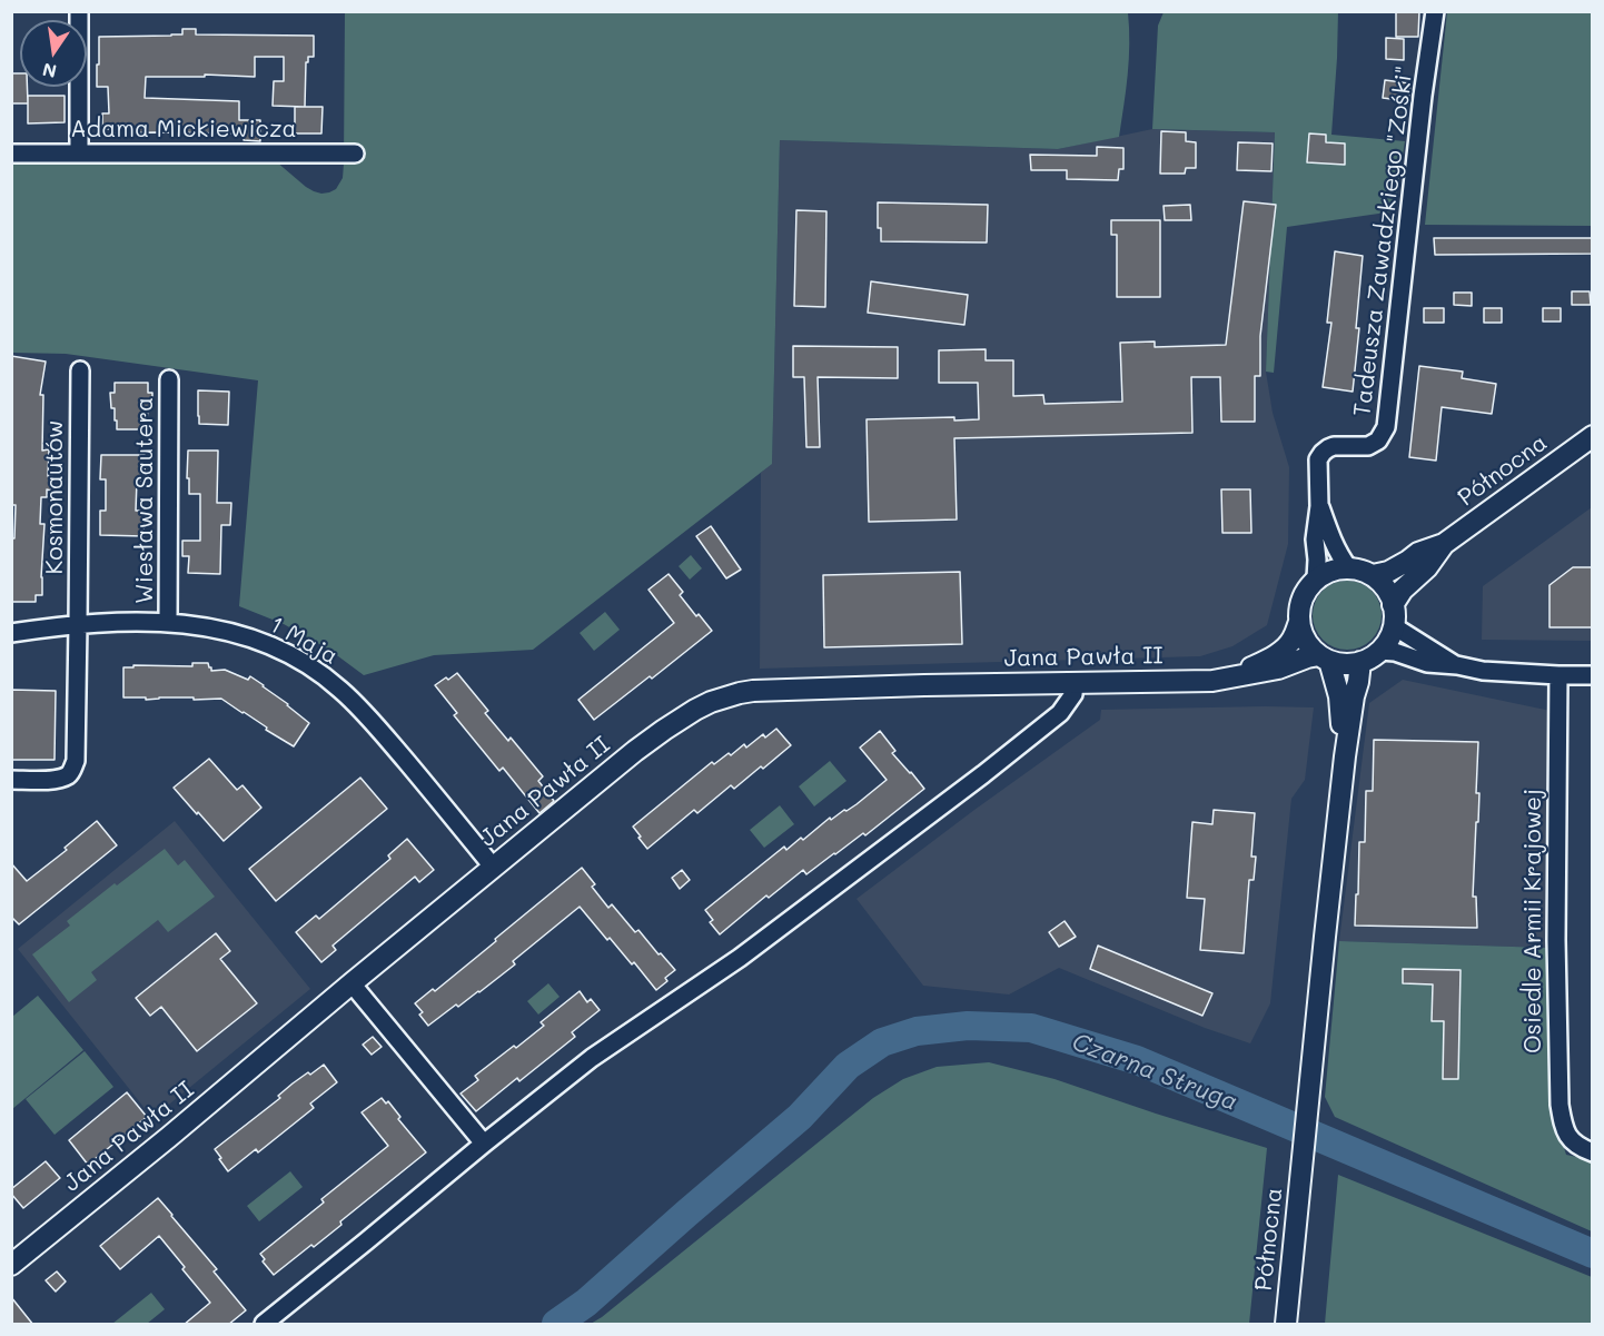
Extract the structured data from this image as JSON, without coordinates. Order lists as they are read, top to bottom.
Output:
{
  "streets": {
    "street": [
      "Adama Mickiewicza",
      "Tadeusza Zawadzkiego \"Zośki\"",
      "Północna",
      "Kosmonautów",
      "Wiesława Sautera",
      "1 Maja",
      "Jana Pawła II",
      "Osiedle Armii Krajowej"
    ]
  },
  "crossings": [
    ["Kosmonautów", "1 Maja"],
    ["Wiesława Sautera", "1 Maja"],
    ["1 Maja", "Jana Pawła II"]
  ],
  "water": ["Czarna Struga"],
  "north": "bottom"
}
